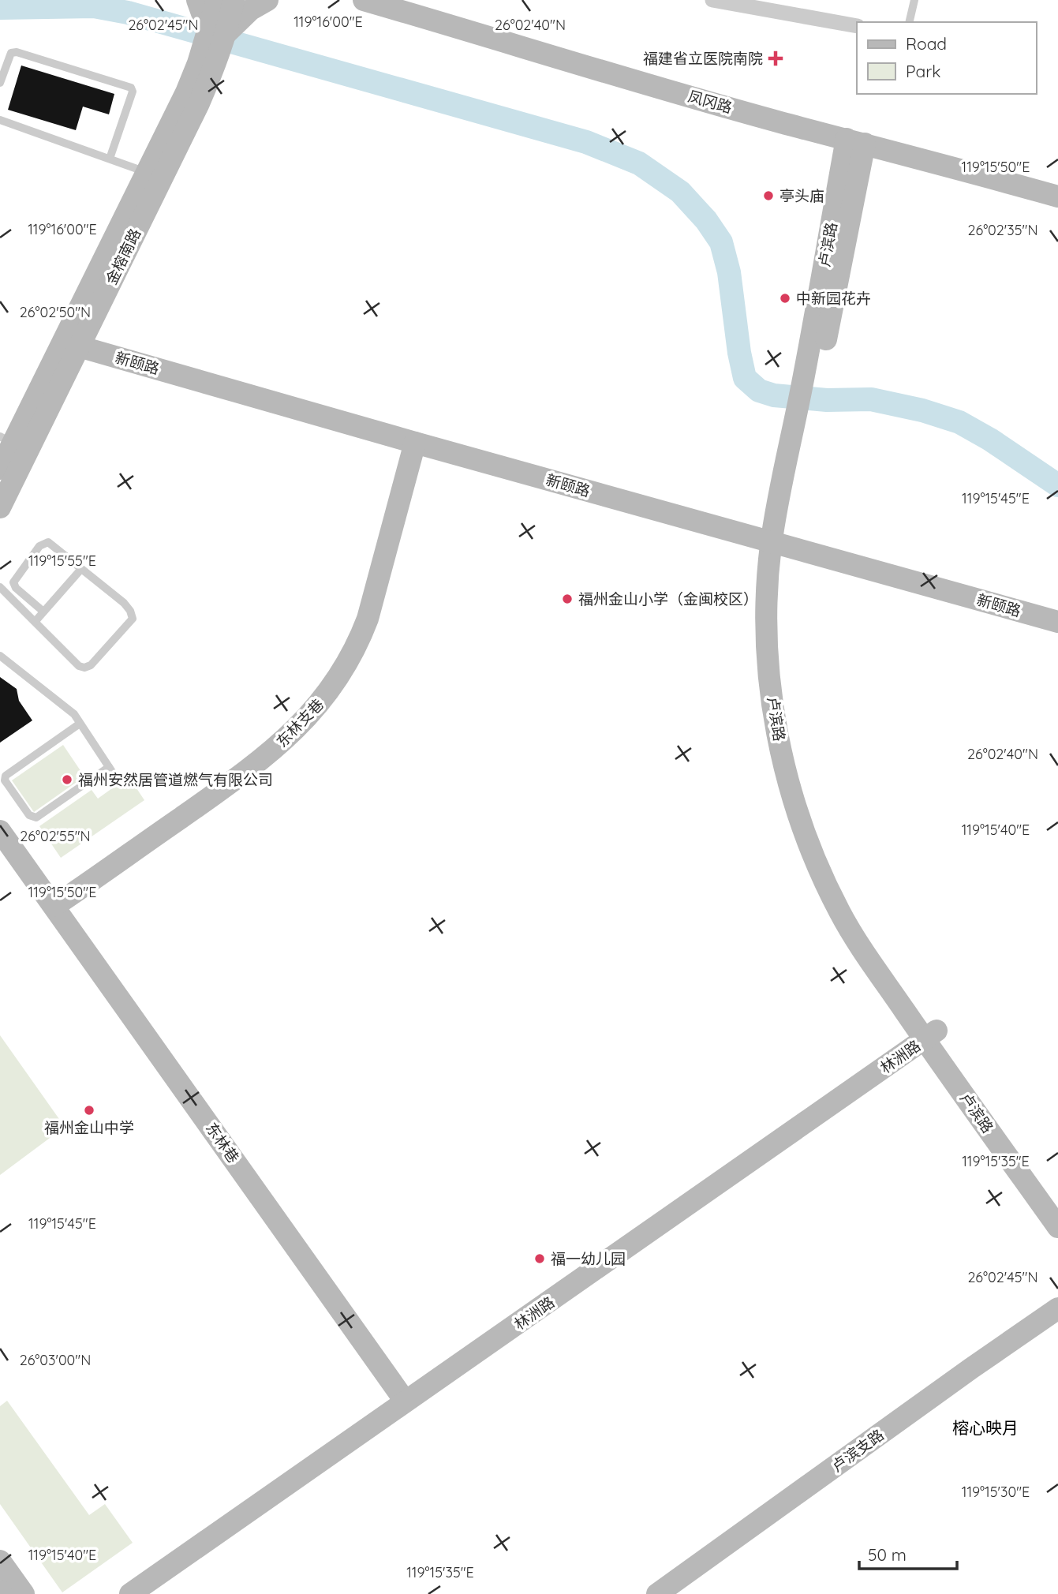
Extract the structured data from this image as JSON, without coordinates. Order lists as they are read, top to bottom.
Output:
{
  "streets": {
    "street": [
      "凤冈路",
      "卢滨路",
      "金榕南路",
      "新颐路",
      "东林支巷",
      "林洲路",
      "东林巷",
      "卢滨支路"
    ]
  },
  "crossings": [
    ["凤冈路", "卢滨路"],
    ["卢滨路", "新颐路"],
    ["卢滨路", "林洲路"],
    ["金榕南路", "新颐路"],
    ["新颐路", "东林支巷"],
    ["东林支巷", "东林巷"],
    ["林洲路", "东林巷"]
  ],
  "districts": ["榕心映月"],
  "places": {
    "health": ["福建省立医院南院"],
    "other": [
      "亭头庙",
      "中新园花卉",
      "福州金山小学（金闽校区）",
      "福州安然居管道燃气有限公司",
      "福州金山中学",
      "福一幼儿园"
    ]
  },
  "legend": ["Road", "Park"],
  "scale_bar": "50 m",
  "coordinates": [
    "119°16'00\"E",
    "26°02'40\"N",
    "26°02'45\"N",
    "119°15'50\"E",
    "26°02'35\"N",
    "26°02'50\"N",
    "119°15'45\"E",
    "119°15'55\"E",
    "119°15'40\"E",
    "26°02'55\"N",
    "119°15'35\"E",
    "26°03'00\"N",
    "119°15'30\"E"
  ]
}
